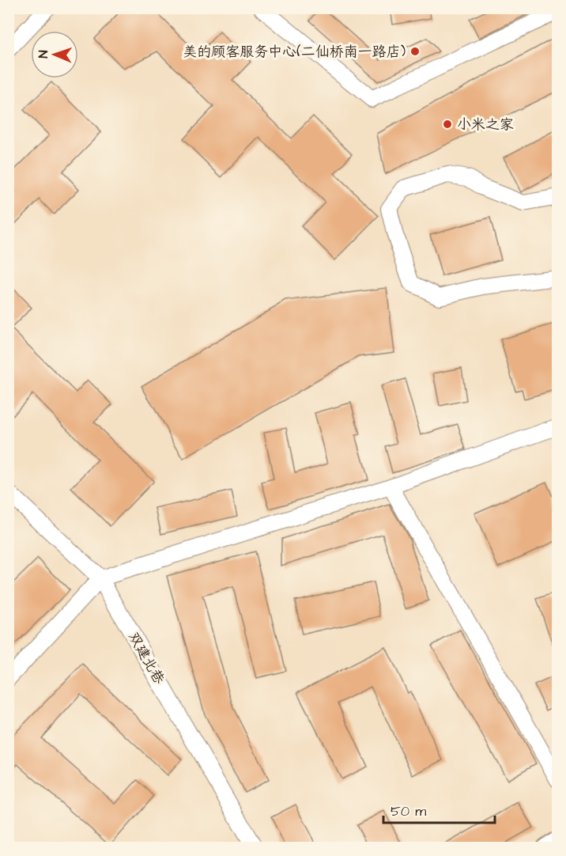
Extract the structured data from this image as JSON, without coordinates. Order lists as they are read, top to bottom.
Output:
{
  "streets": {
    "street": ["双建北巷"]
  },
  "places": ["美的顾客服务中心(二仙桥南一路店)", "小米之家"],
  "scale_bar": "50 m",
  "north": "left"
}
